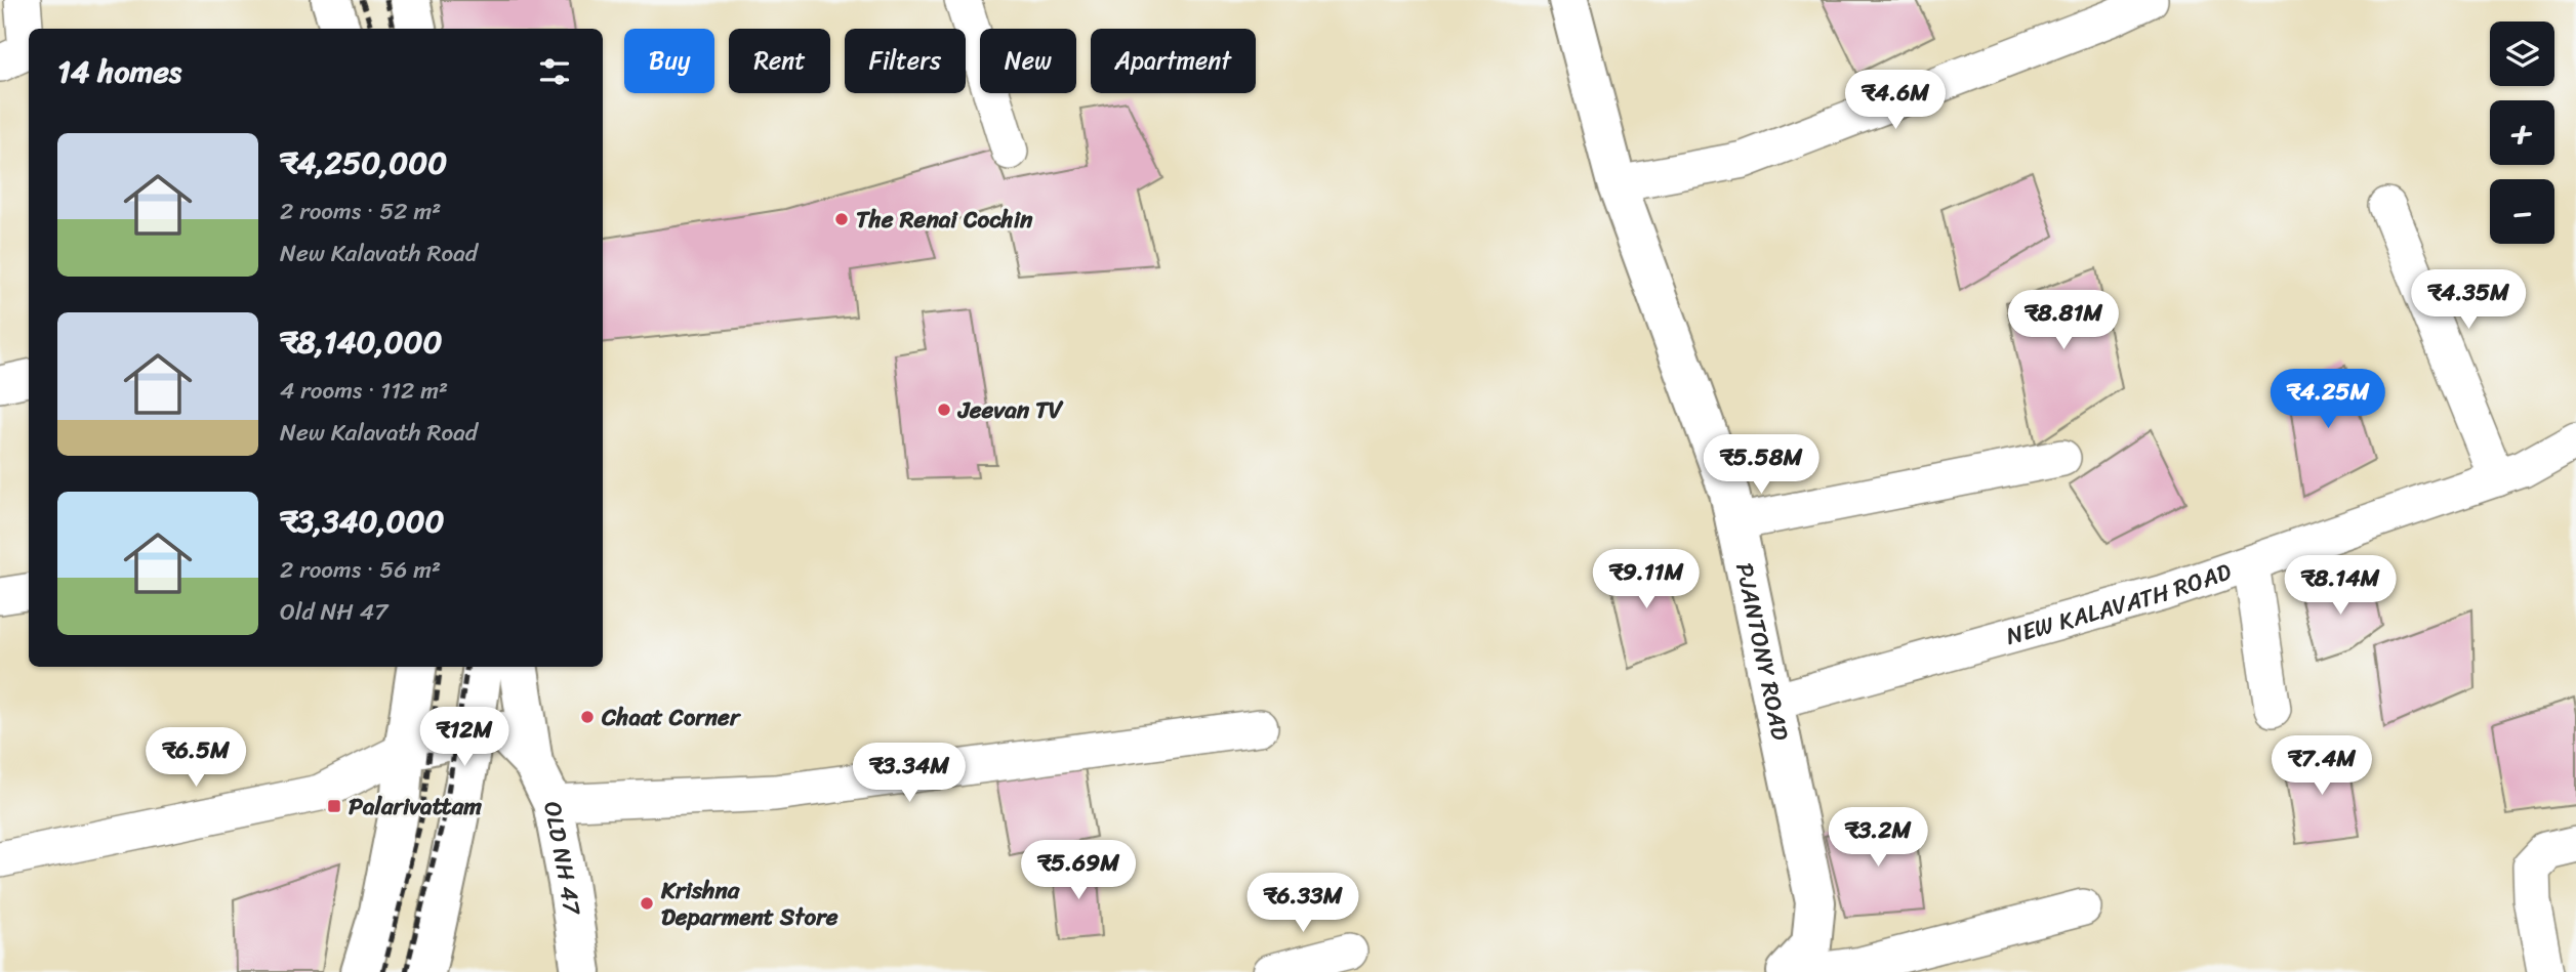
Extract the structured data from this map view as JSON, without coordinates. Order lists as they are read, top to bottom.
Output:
{
  "streets": {
    "street": ["NEW KALAVATH ROAD", "PJANTONY ROAD", "OLD NH 47"]
  },
  "crossings": [
    ["NEW KALAVATH ROAD", "PJANTONY ROAD"]
  ],
  "places": {
    "other": [
      "The Renai Cochin",
      "Jeevan TV",
      "Chaat Corner",
      "Krishna Deparment Store"
    ],
    "transit": ["Palarivattam"]
  },
  "page": {
    "map_buttons": ["+", "−"],
    "chip": [
      "Buy",
      "Rent",
      "Filters",
      "New",
      "Apartment"
    ],
    "heading": "14 homes",
    "price": [
      "₹4.6M",
      "₹4.35M",
      "₹8.81M",
      "₹4.25M",
      "₹5.58M",
      "₹9.11M",
      "₹8.14M",
      "₹12M",
      "₹6.5M",
      "₹7.4M",
      "₹3.34M",
      "₹3.2M",
      "₹5.69M",
      "₹6.33M"
    ],
    "list": [
      {
        "name": "₹4,250,000",
        "note": "2 rooms · 52 m² · New Kalavath Road"
      },
      {
        "name": "₹8,140,000",
        "note": "4 rooms · 112 m² · New Kalavath Road"
      },
      {
        "name": "₹3,340,000",
        "note": "2 rooms · 56 m² · Old NH 47"
      }
    ]
  }
}
